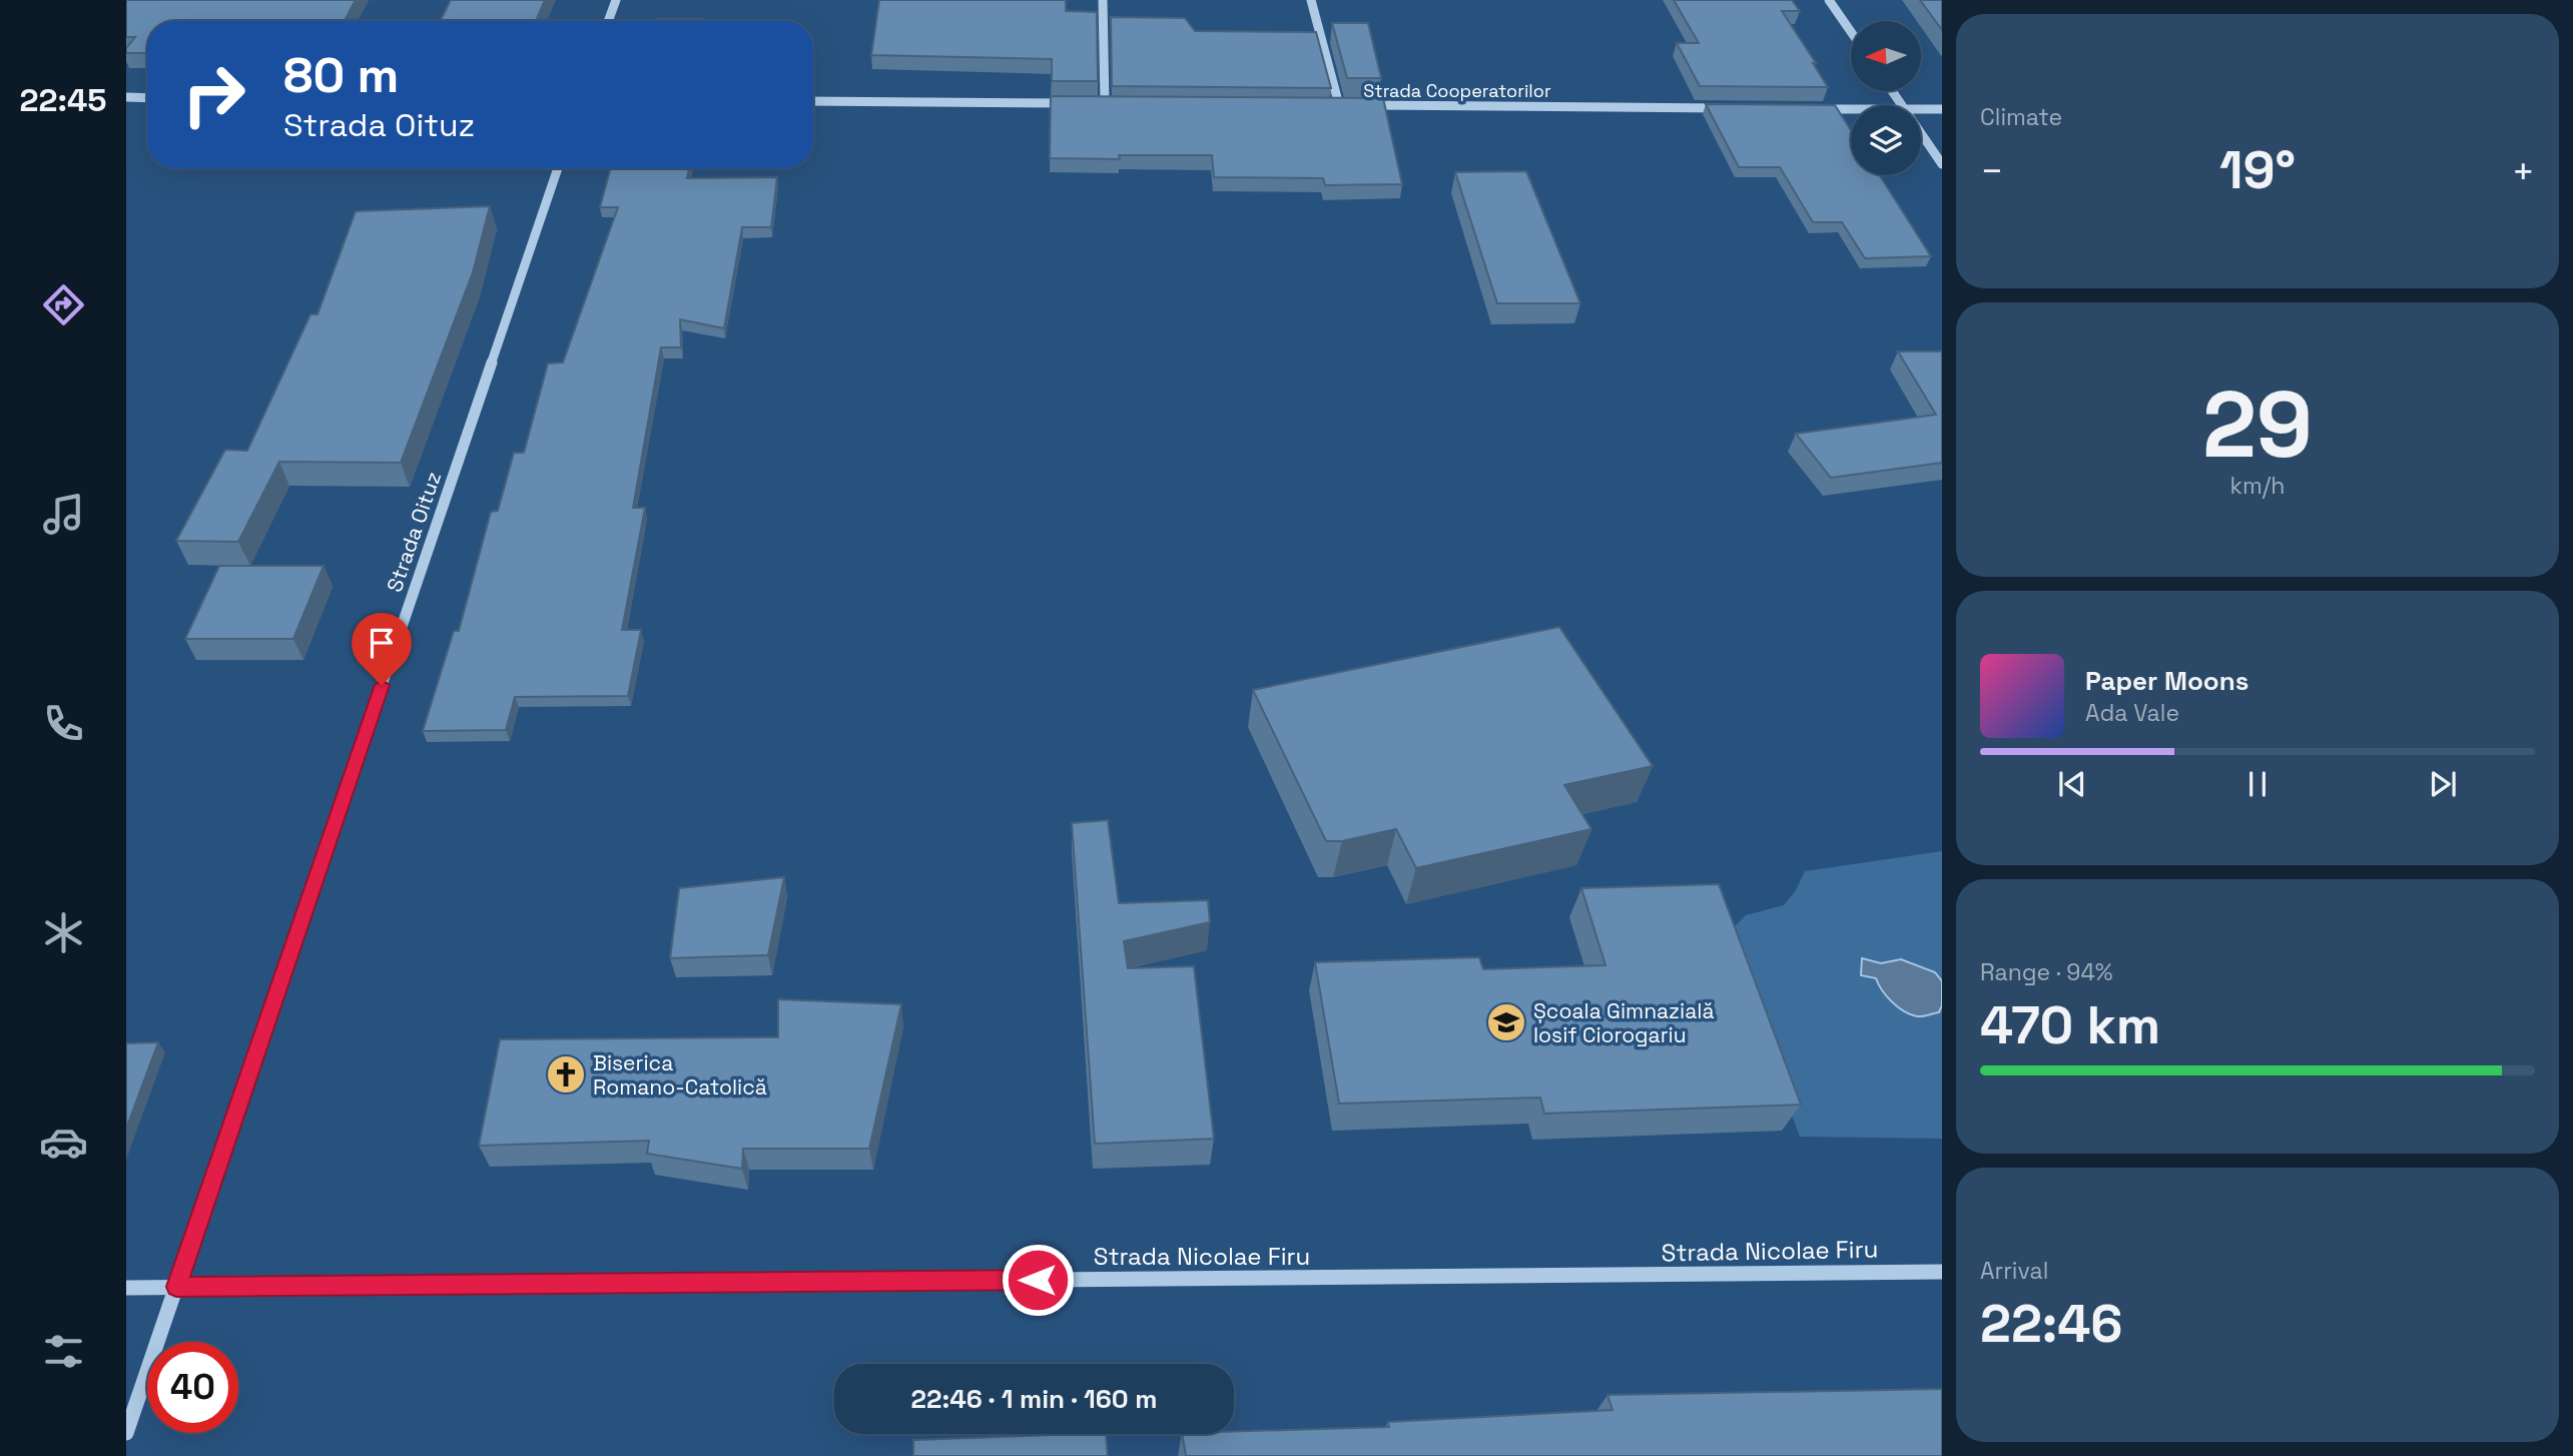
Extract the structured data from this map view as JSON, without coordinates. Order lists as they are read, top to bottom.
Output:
{
  "streets": {
    "street": ["Strada Cooperatorilor", "Strada Oituz", "Strada Nicolae Firu"]
  },
  "crossings": [
    ["Strada Oituz", "Strada Nicolae Firu"]
  ],
  "places": {
    "school or university": ["Școala Gimnazială Iosif Ciorogariu"],
    "church": ["Biserica Romano-Catolică"]
  },
  "north": "left",
  "page": {
    "tabs": "22:45",
    "tile": [
      "Climate",
      ["29", "km/h"],
      ["Range · 94%", "470 km"],
      ["Arrival", "22:46"]
    ],
    "turn": ["80 m", "Strada Oituz"],
    "heat": ["−", "19°", "+"],
    "song": ["Paper Moons", "Ada Vale"],
    "limit": "40",
    "trip": "22:46 · 1 min · 160 m"
  }
}
